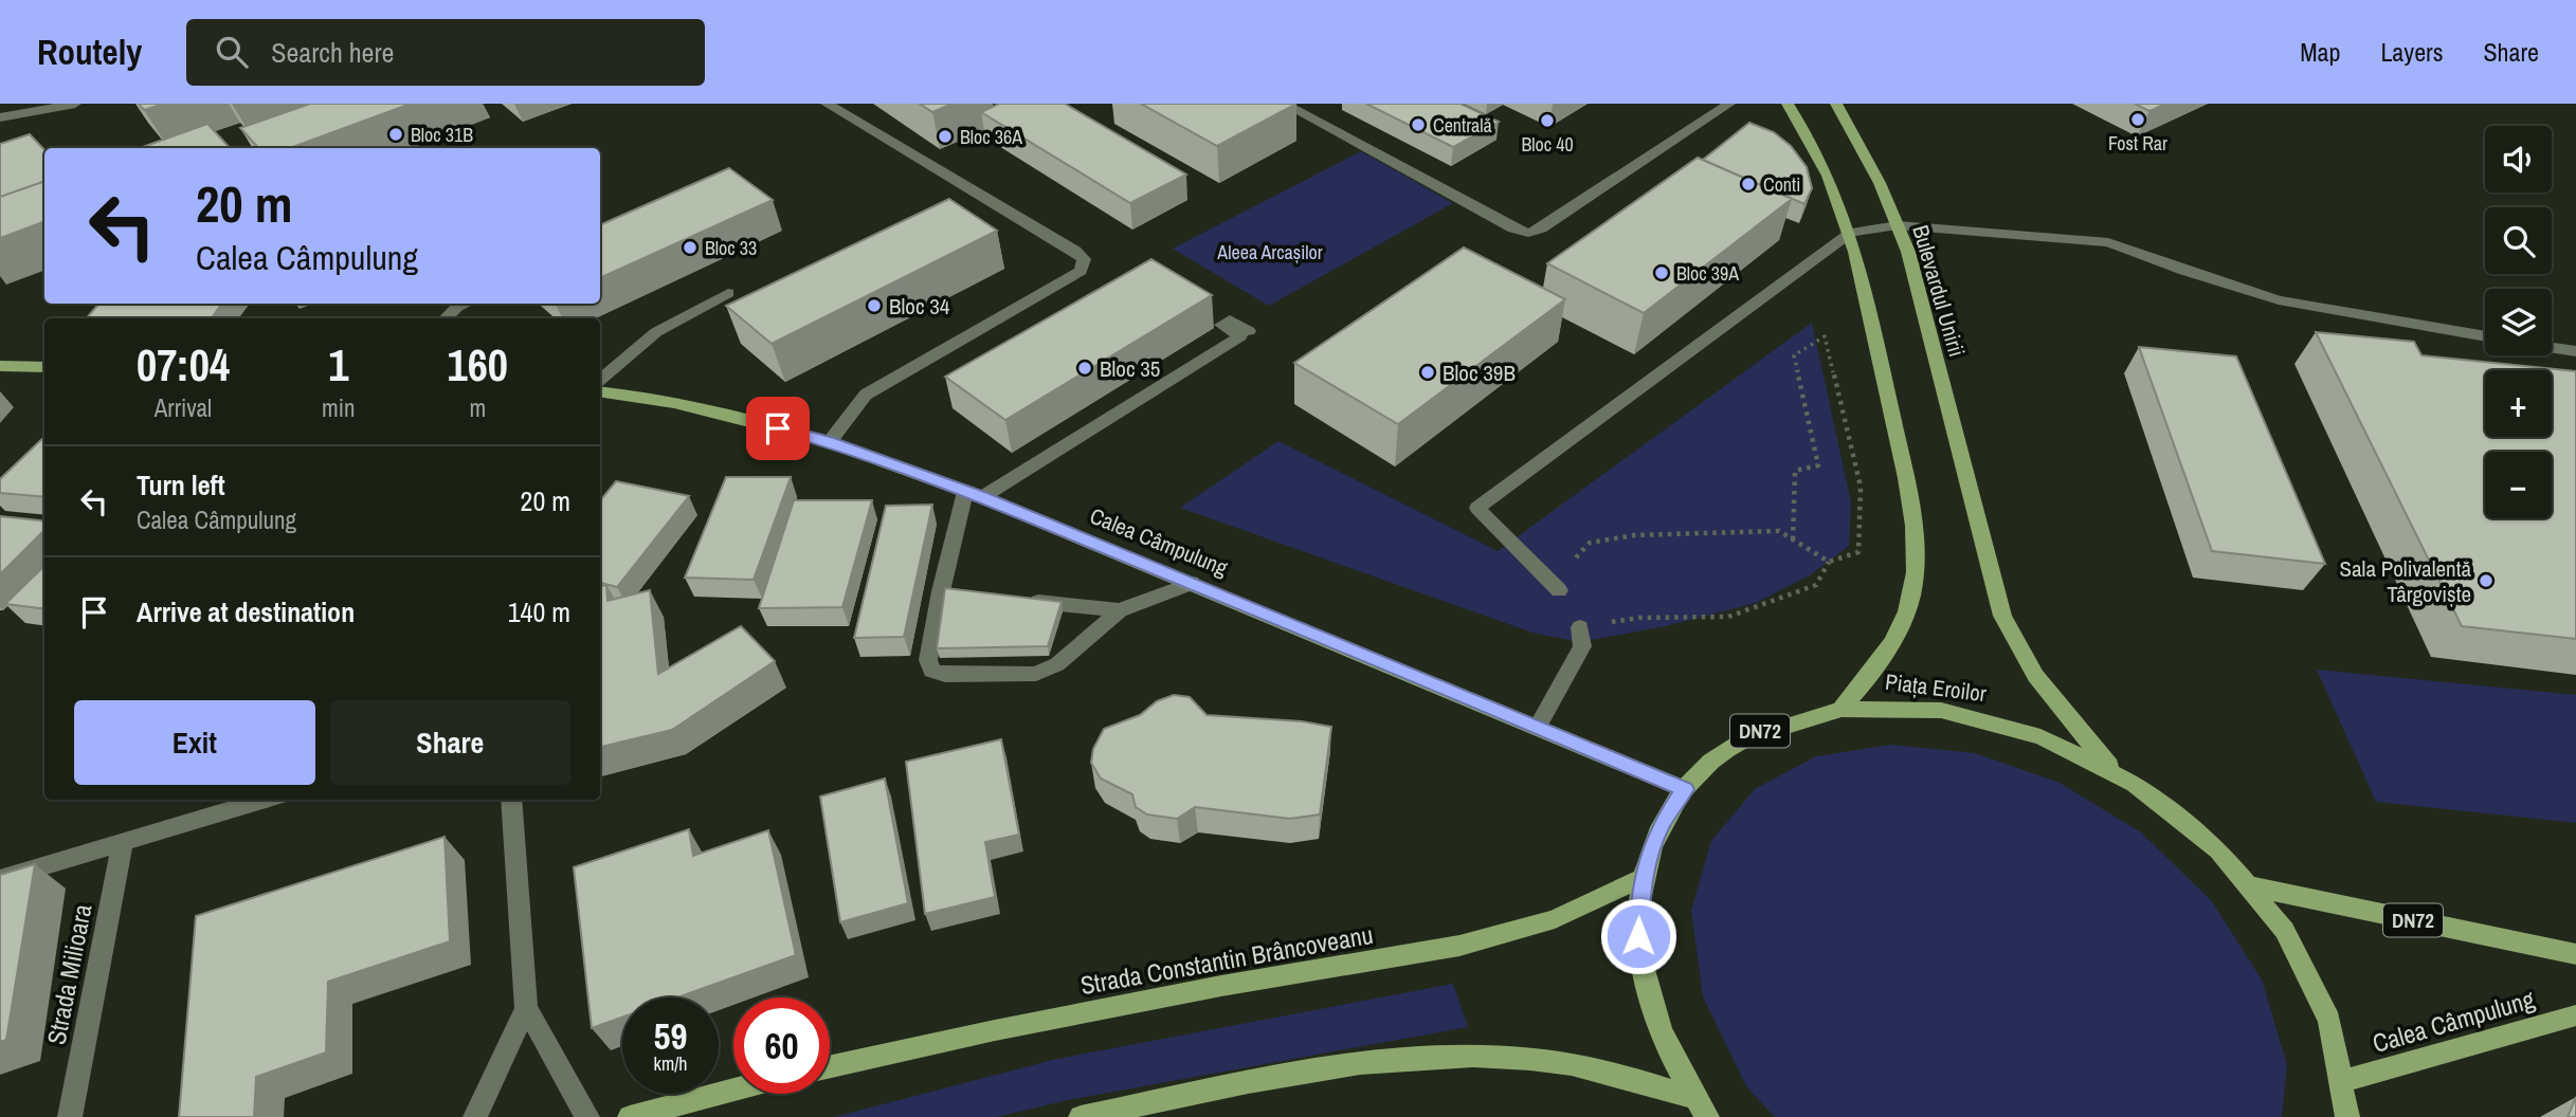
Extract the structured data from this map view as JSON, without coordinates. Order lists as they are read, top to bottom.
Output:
{
  "streets": {
    "main road": [
      "Bulevardul Unirii",
      "Calea Câmpulung",
      "Piața Eroilor",
      "DN72",
      "Strada Constantin Brâncoveanu"
    ],
    "street": ["Strada Milioara"]
  },
  "crossings": [
    ["Bulevardul Unirii", "Piața Eroilor"],
    ["Calea Câmpulung", "Piața Eroilor"],
    ["Piața Eroilor", "DN72"],
    ["Piața Eroilor", "Strada Constantin Brâncoveanu"]
  ],
  "parks": ["Aleea Arcașilor"],
  "places": [
    "Fost Rar",
    "Bloc 40",
    "Centrală",
    "Bloc 31B",
    "Bloc 36A",
    "Conti",
    "Bloc 33",
    "Bloc 39A",
    "Bloc 34",
    "Bloc 35",
    "Bloc 39B",
    "Sala Polivalentă Târgoviște"
  ],
  "page": {
    "header": "Routely",
    "search": "Search here",
    "nav": ["Map", "Layers", "Share"],
    "map_buttons": ["+", "−"],
    "turn": ["20 m", "Calea Câmpulung"],
    "eta": [
      "07:04",
      "Arrival",
      "1",
      "min",
      "160",
      "m"
    ],
    "list": [
      {
        "name": "Turn left",
        "note": "Calea Câmpulung",
        "value": "20 m"
      },
      {
        "name": "Arrive at destination",
        "value": "140 m"
      }
    ],
    "buttons": ["Exit", "Share"],
    "speed": "59 km/h",
    "limit": "60"
  }
}
